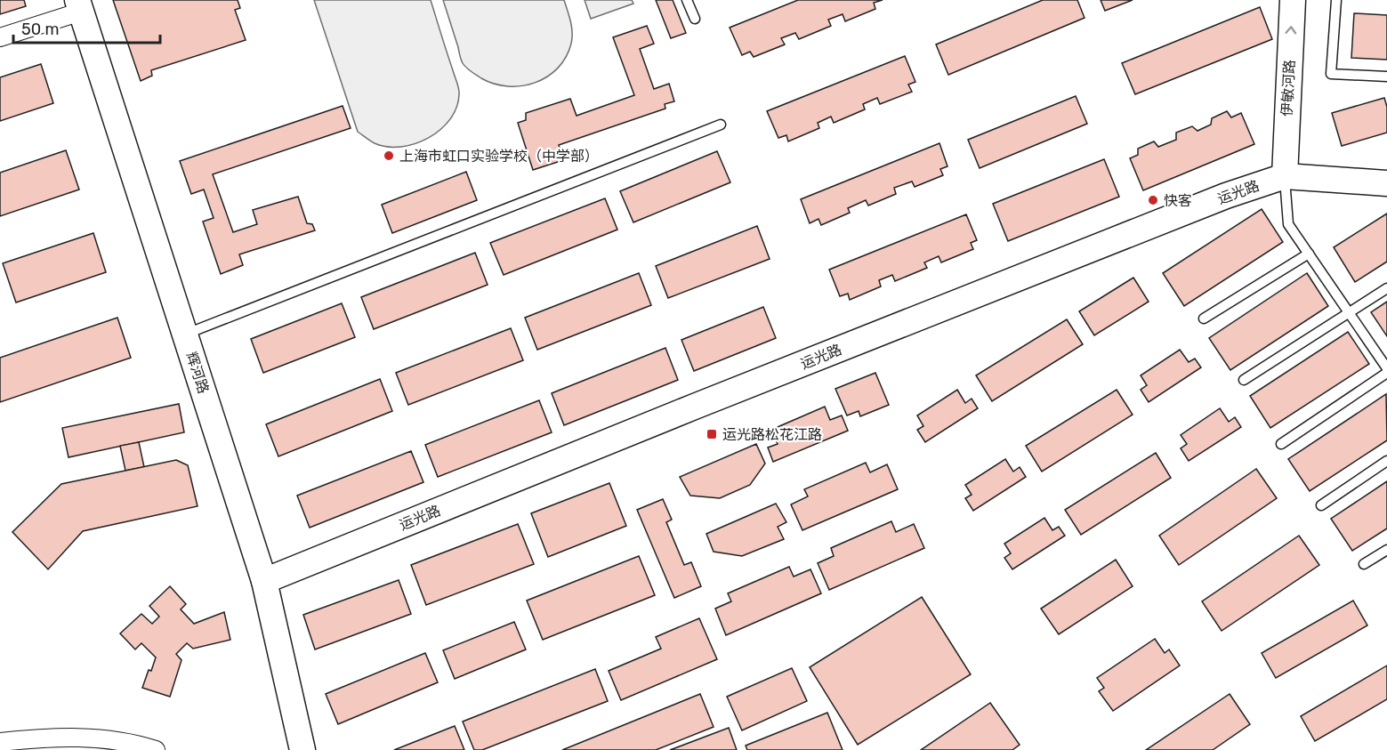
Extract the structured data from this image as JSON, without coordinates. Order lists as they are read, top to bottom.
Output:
{
  "streets": {
    "street": ["伊敏河路", "运光路", "辉河路"]
  },
  "crossings": [
    ["伊敏河路", "运光路"],
    ["运光路", "辉河路"]
  ],
  "one_way": ["伊敏河路"],
  "places": {
    "other": ["上海市虹口实验学校（中学部）", "快客"],
    "transit": ["运光路松花江路"]
  },
  "scale_bar": "50 m"
}
